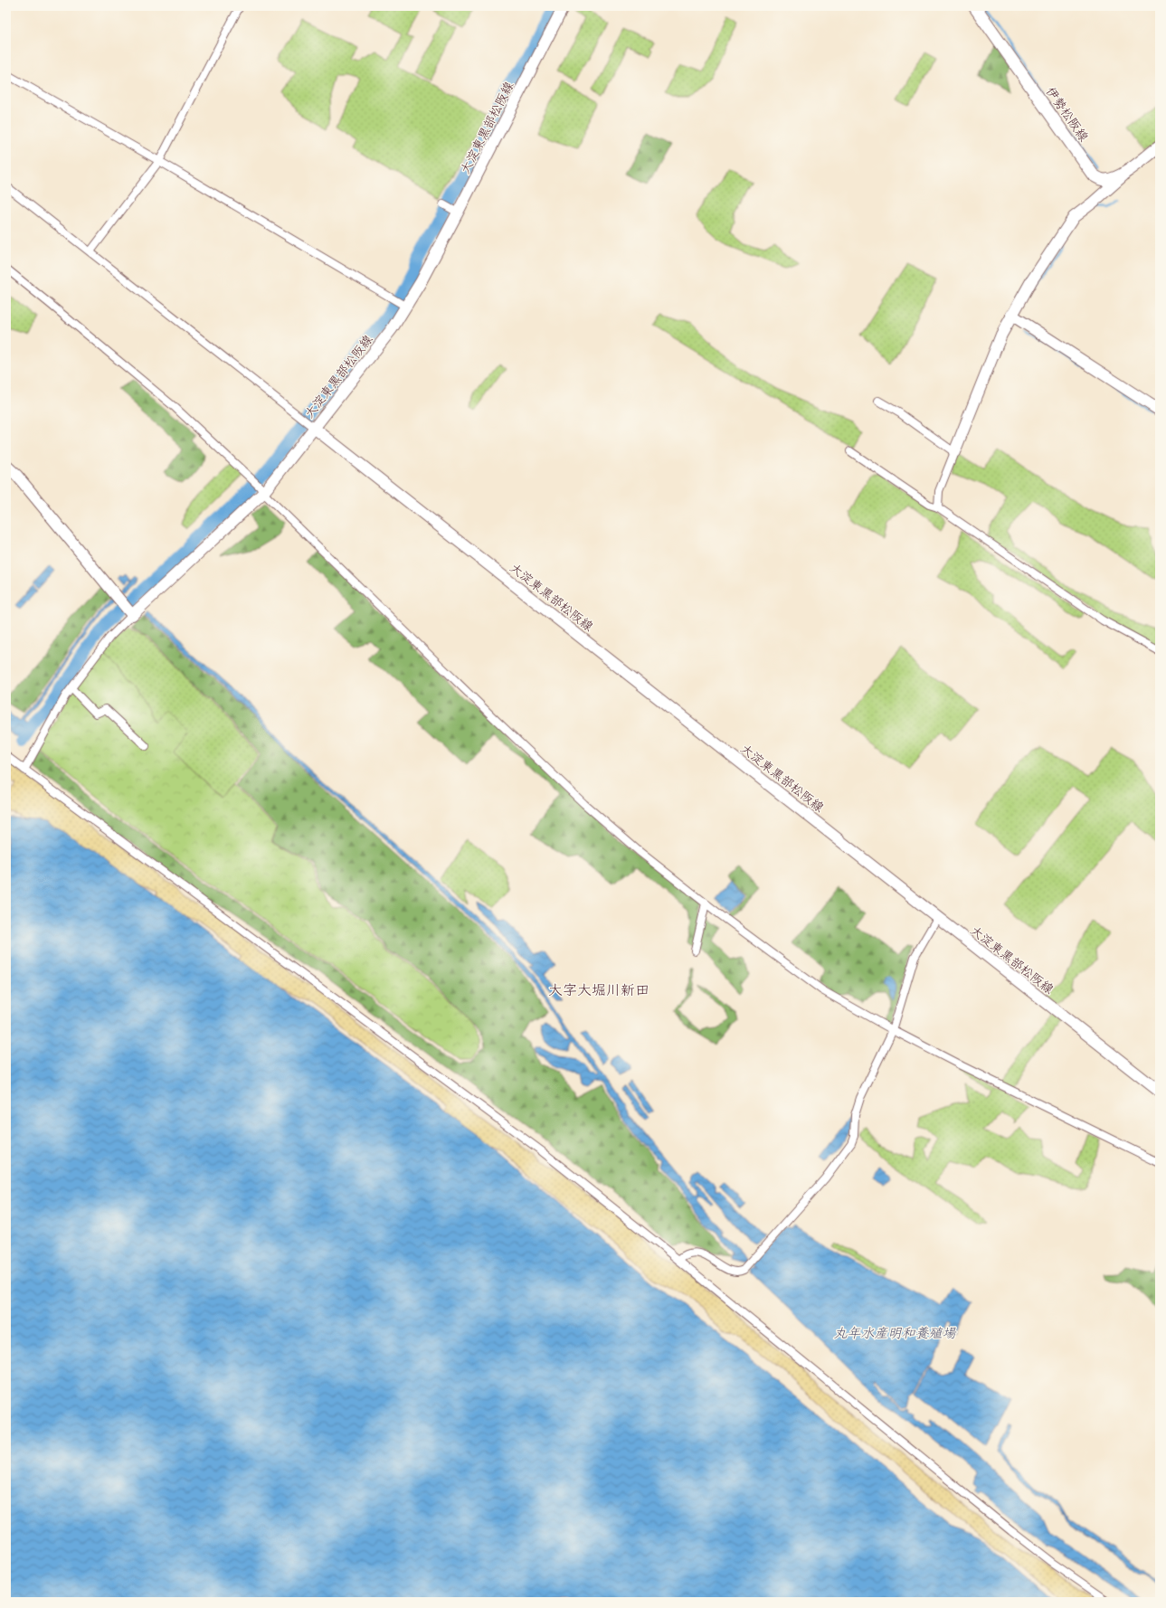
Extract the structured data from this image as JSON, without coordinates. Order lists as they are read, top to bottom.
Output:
{
  "streets": {
    "main road": ["伊勢松阪線", "大淀東黒部松阪線"]
  },
  "districts": ["大字大堀川新田"],
  "water": ["丸年水産明和養殖場"]
}
